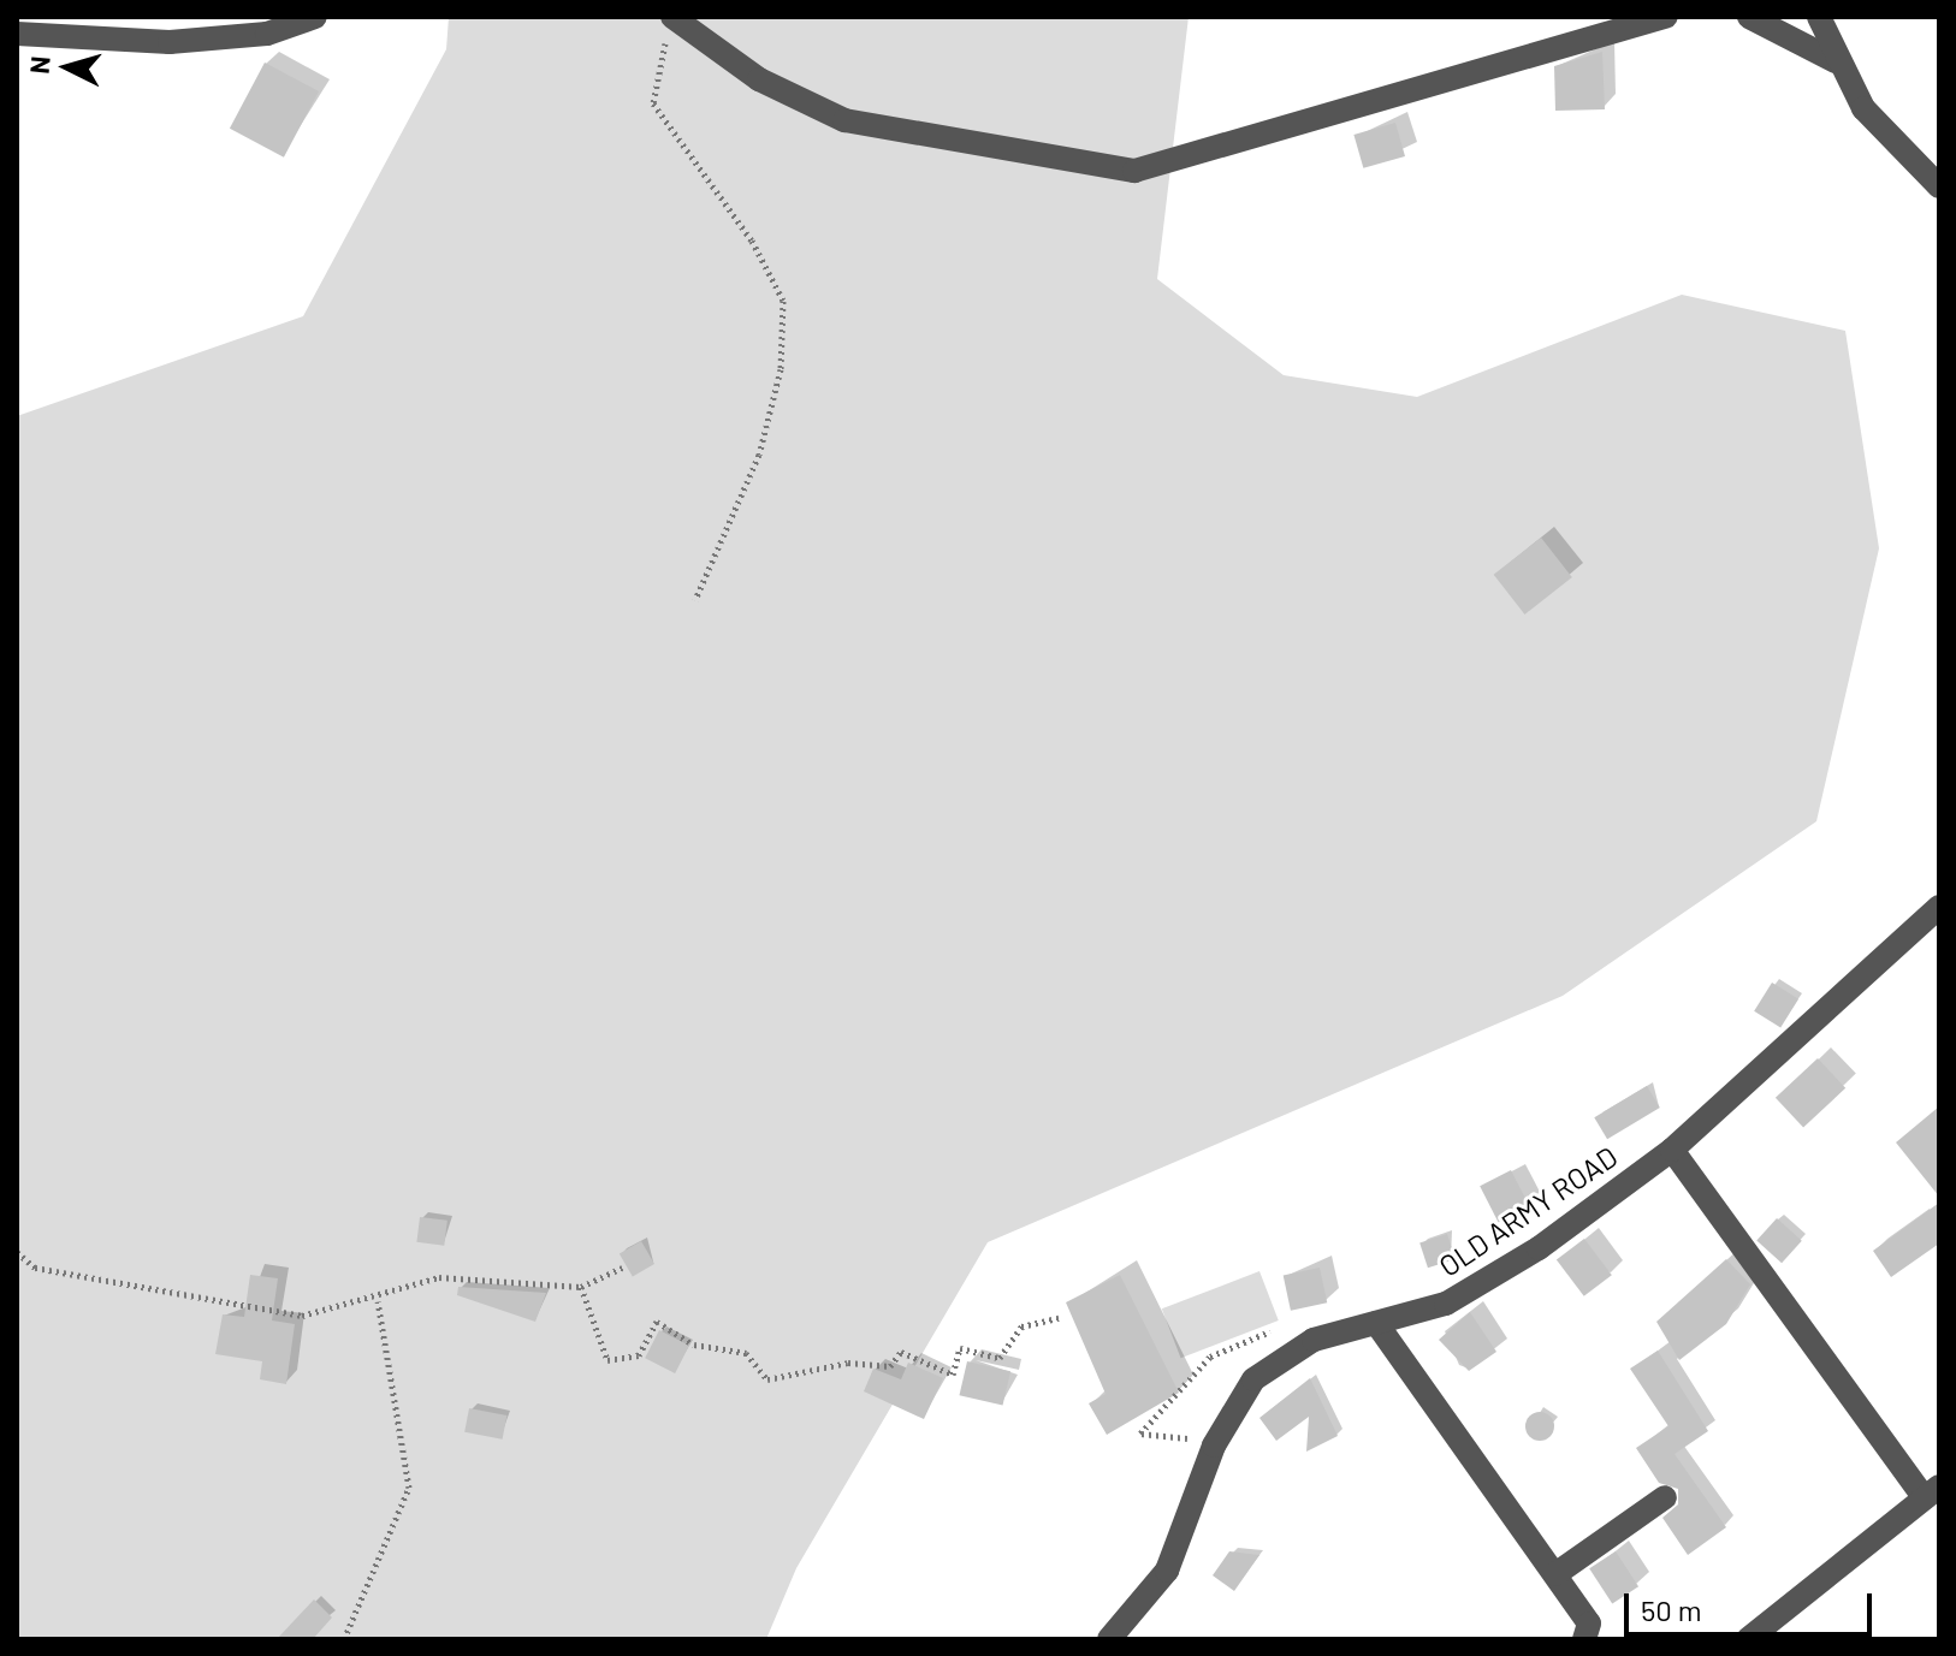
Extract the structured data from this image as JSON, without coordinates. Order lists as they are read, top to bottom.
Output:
{
  "streets": {
    "street": ["OLD ARMY ROAD"]
  },
  "scale_bar": "50 m",
  "north": "left"
}
